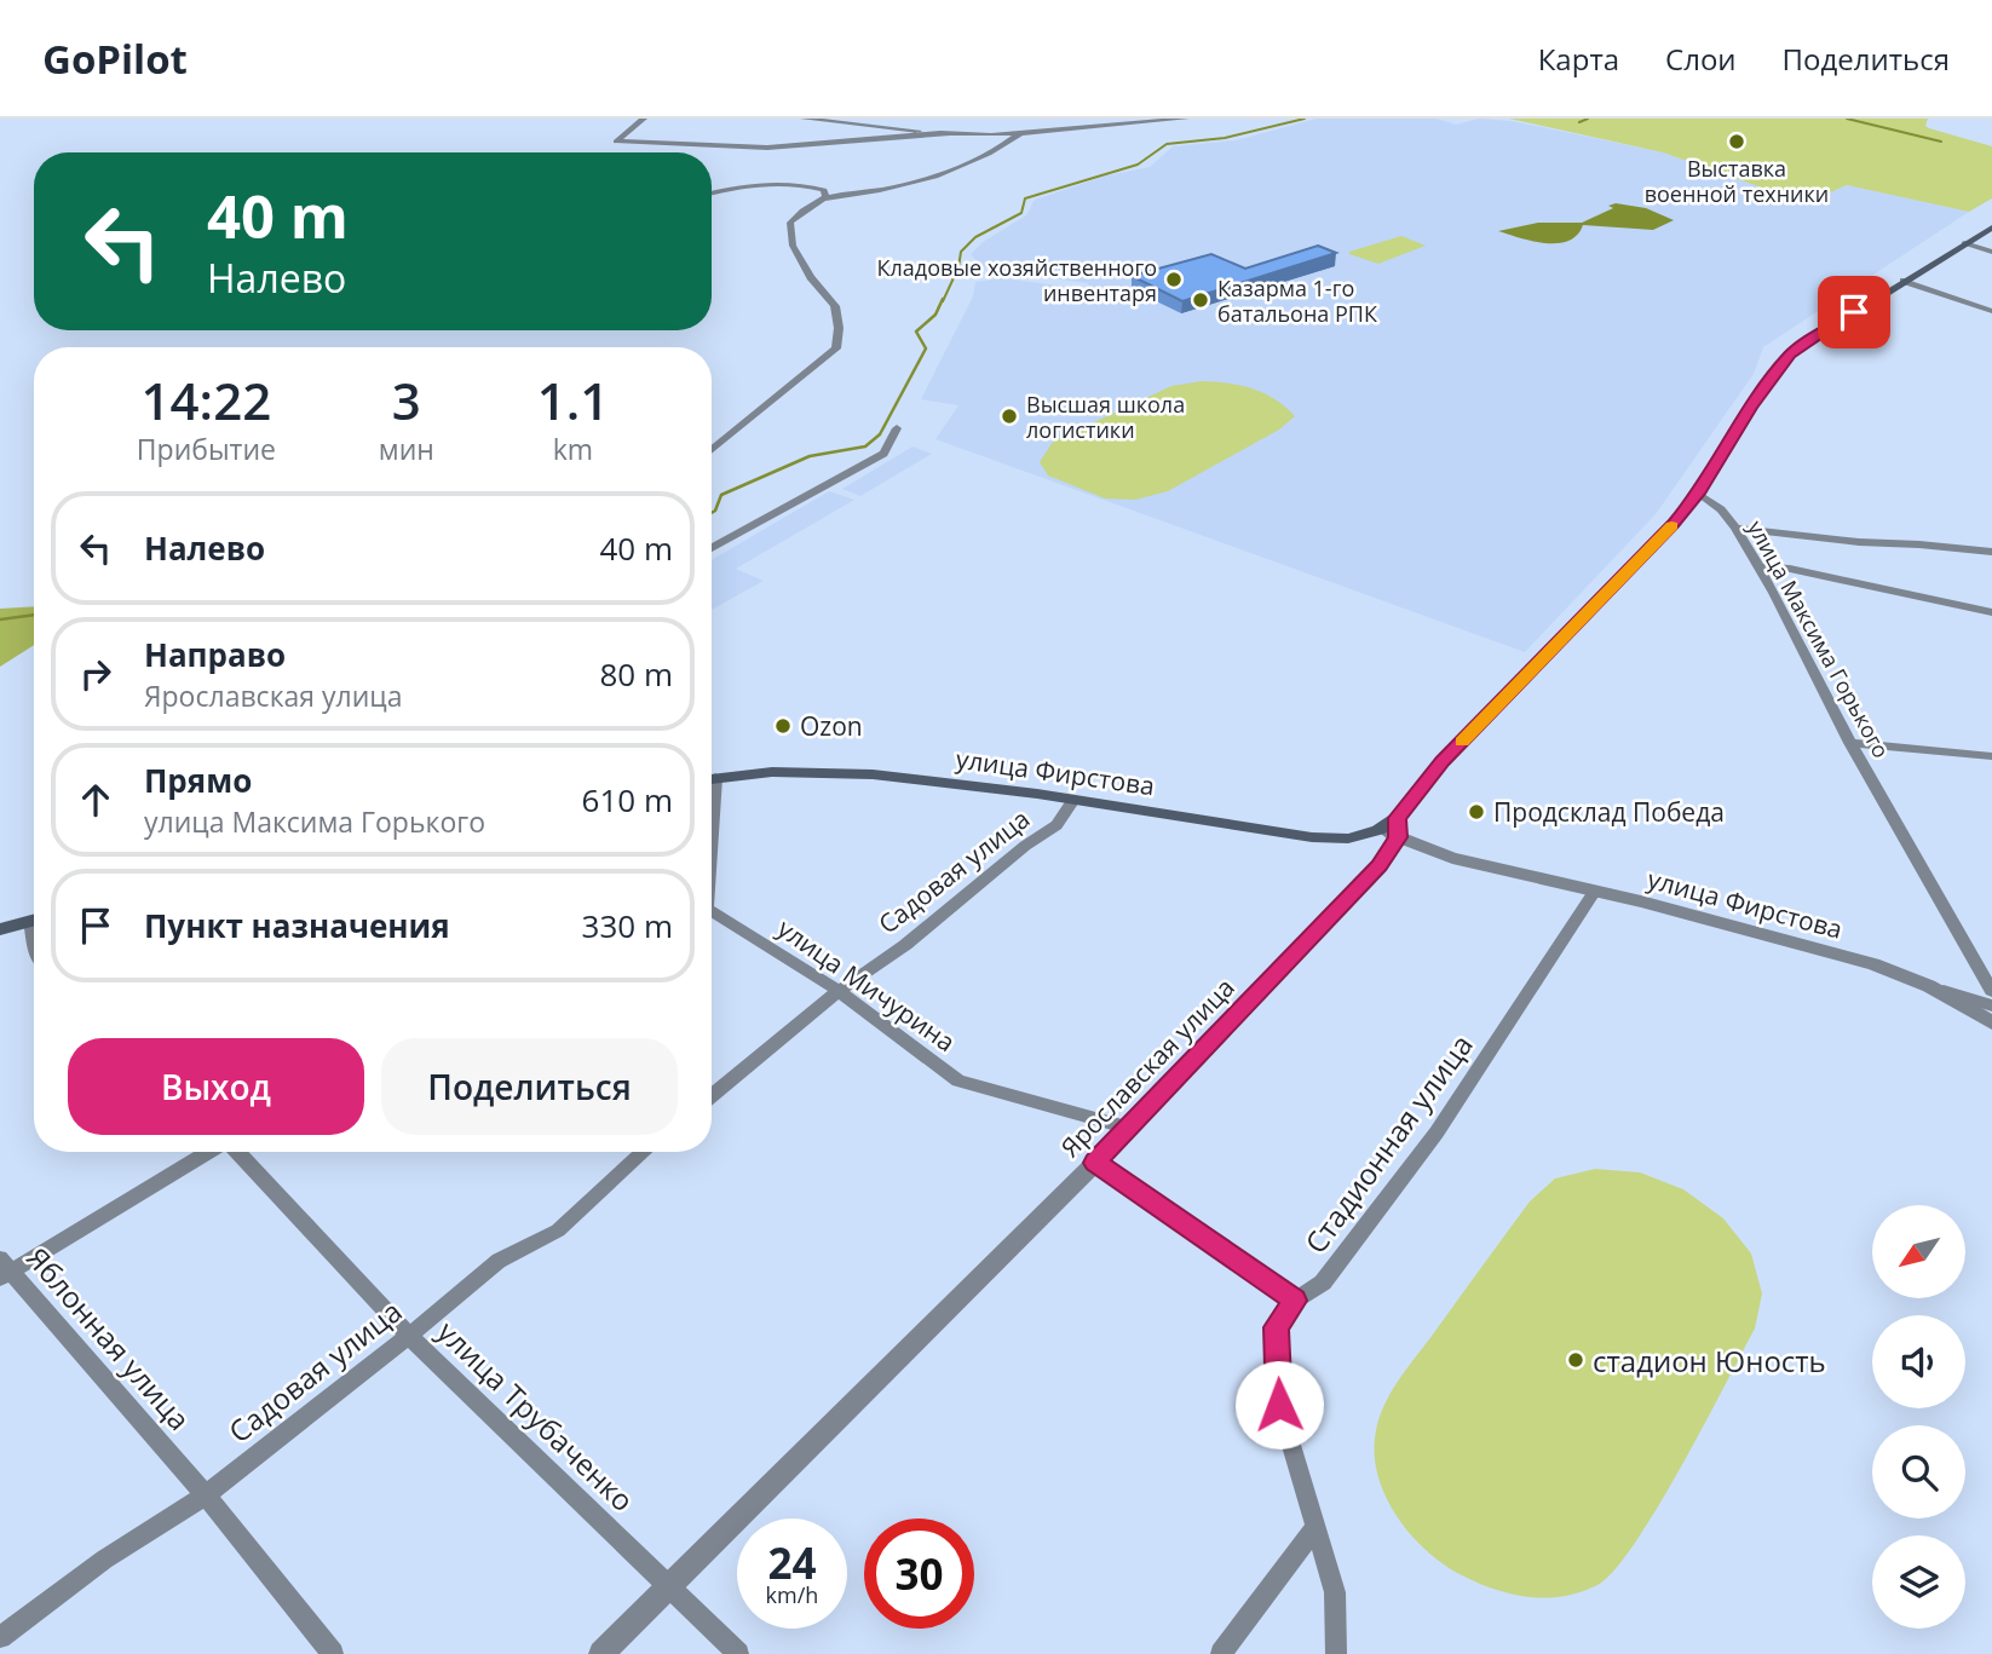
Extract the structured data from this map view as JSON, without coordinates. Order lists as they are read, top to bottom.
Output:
{
  "streets": {
    "main road": ["улица Фирстова", "Ярославская улица"],
    "street": [
      "улица Максима Горького",
      "Садовая улица",
      "улица Мичурина",
      "Стадионная улица",
      "Яблонная улица",
      "улица Трубаченко"
    ]
  },
  "crossings": [
    ["улица Максима Горького", "Ярославская улица"],
    ["улица Фирстова", "Садовая улица"],
    ["улица Фирстова", "Ярославская улица"],
    ["улица Фирстова", "Стадионная улица"],
    ["Садовая улица", "улица Мичурина"],
    ["Садовая улица", "Яблонная улица"],
    ["Садовая улица", "улица Трубаченко"],
    ["улица Мичурина", "Ярославская улица"],
    ["Ярославская улица", "улица Трубаченко"]
  ],
  "places": [
    "Выставка военной техники",
    "Кладовые хозяйственного инвентаря",
    "Казарма 1-го батальона РПК",
    "Высшая школа логистики",
    "Ozon",
    "Продсклад Победа",
    "стадион Юность"
  ],
  "north": "bottom left",
  "page": {
    "header": "GoPilot",
    "nav": ["Карта", "Слои", "Поделиться"],
    "turn": ["40 m", "Налево"],
    "eta": [
      "14:22",
      "Прибытие",
      "3",
      "мин",
      "1.1",
      "km"
    ],
    "list": [
      {
        "name": "Налево",
        "value": "40 m"
      },
      {
        "name": "Направо",
        "note": "Ярославская улица",
        "value": "80 m"
      },
      {
        "name": "Прямо",
        "note": "улица Максима Горького",
        "value": "610 m"
      },
      {
        "name": "Пункт назначения",
        "value": "330 m"
      }
    ],
    "buttons": ["Выход", "Поделиться"],
    "speed": "24 km/h",
    "limit": "30"
  }
}
